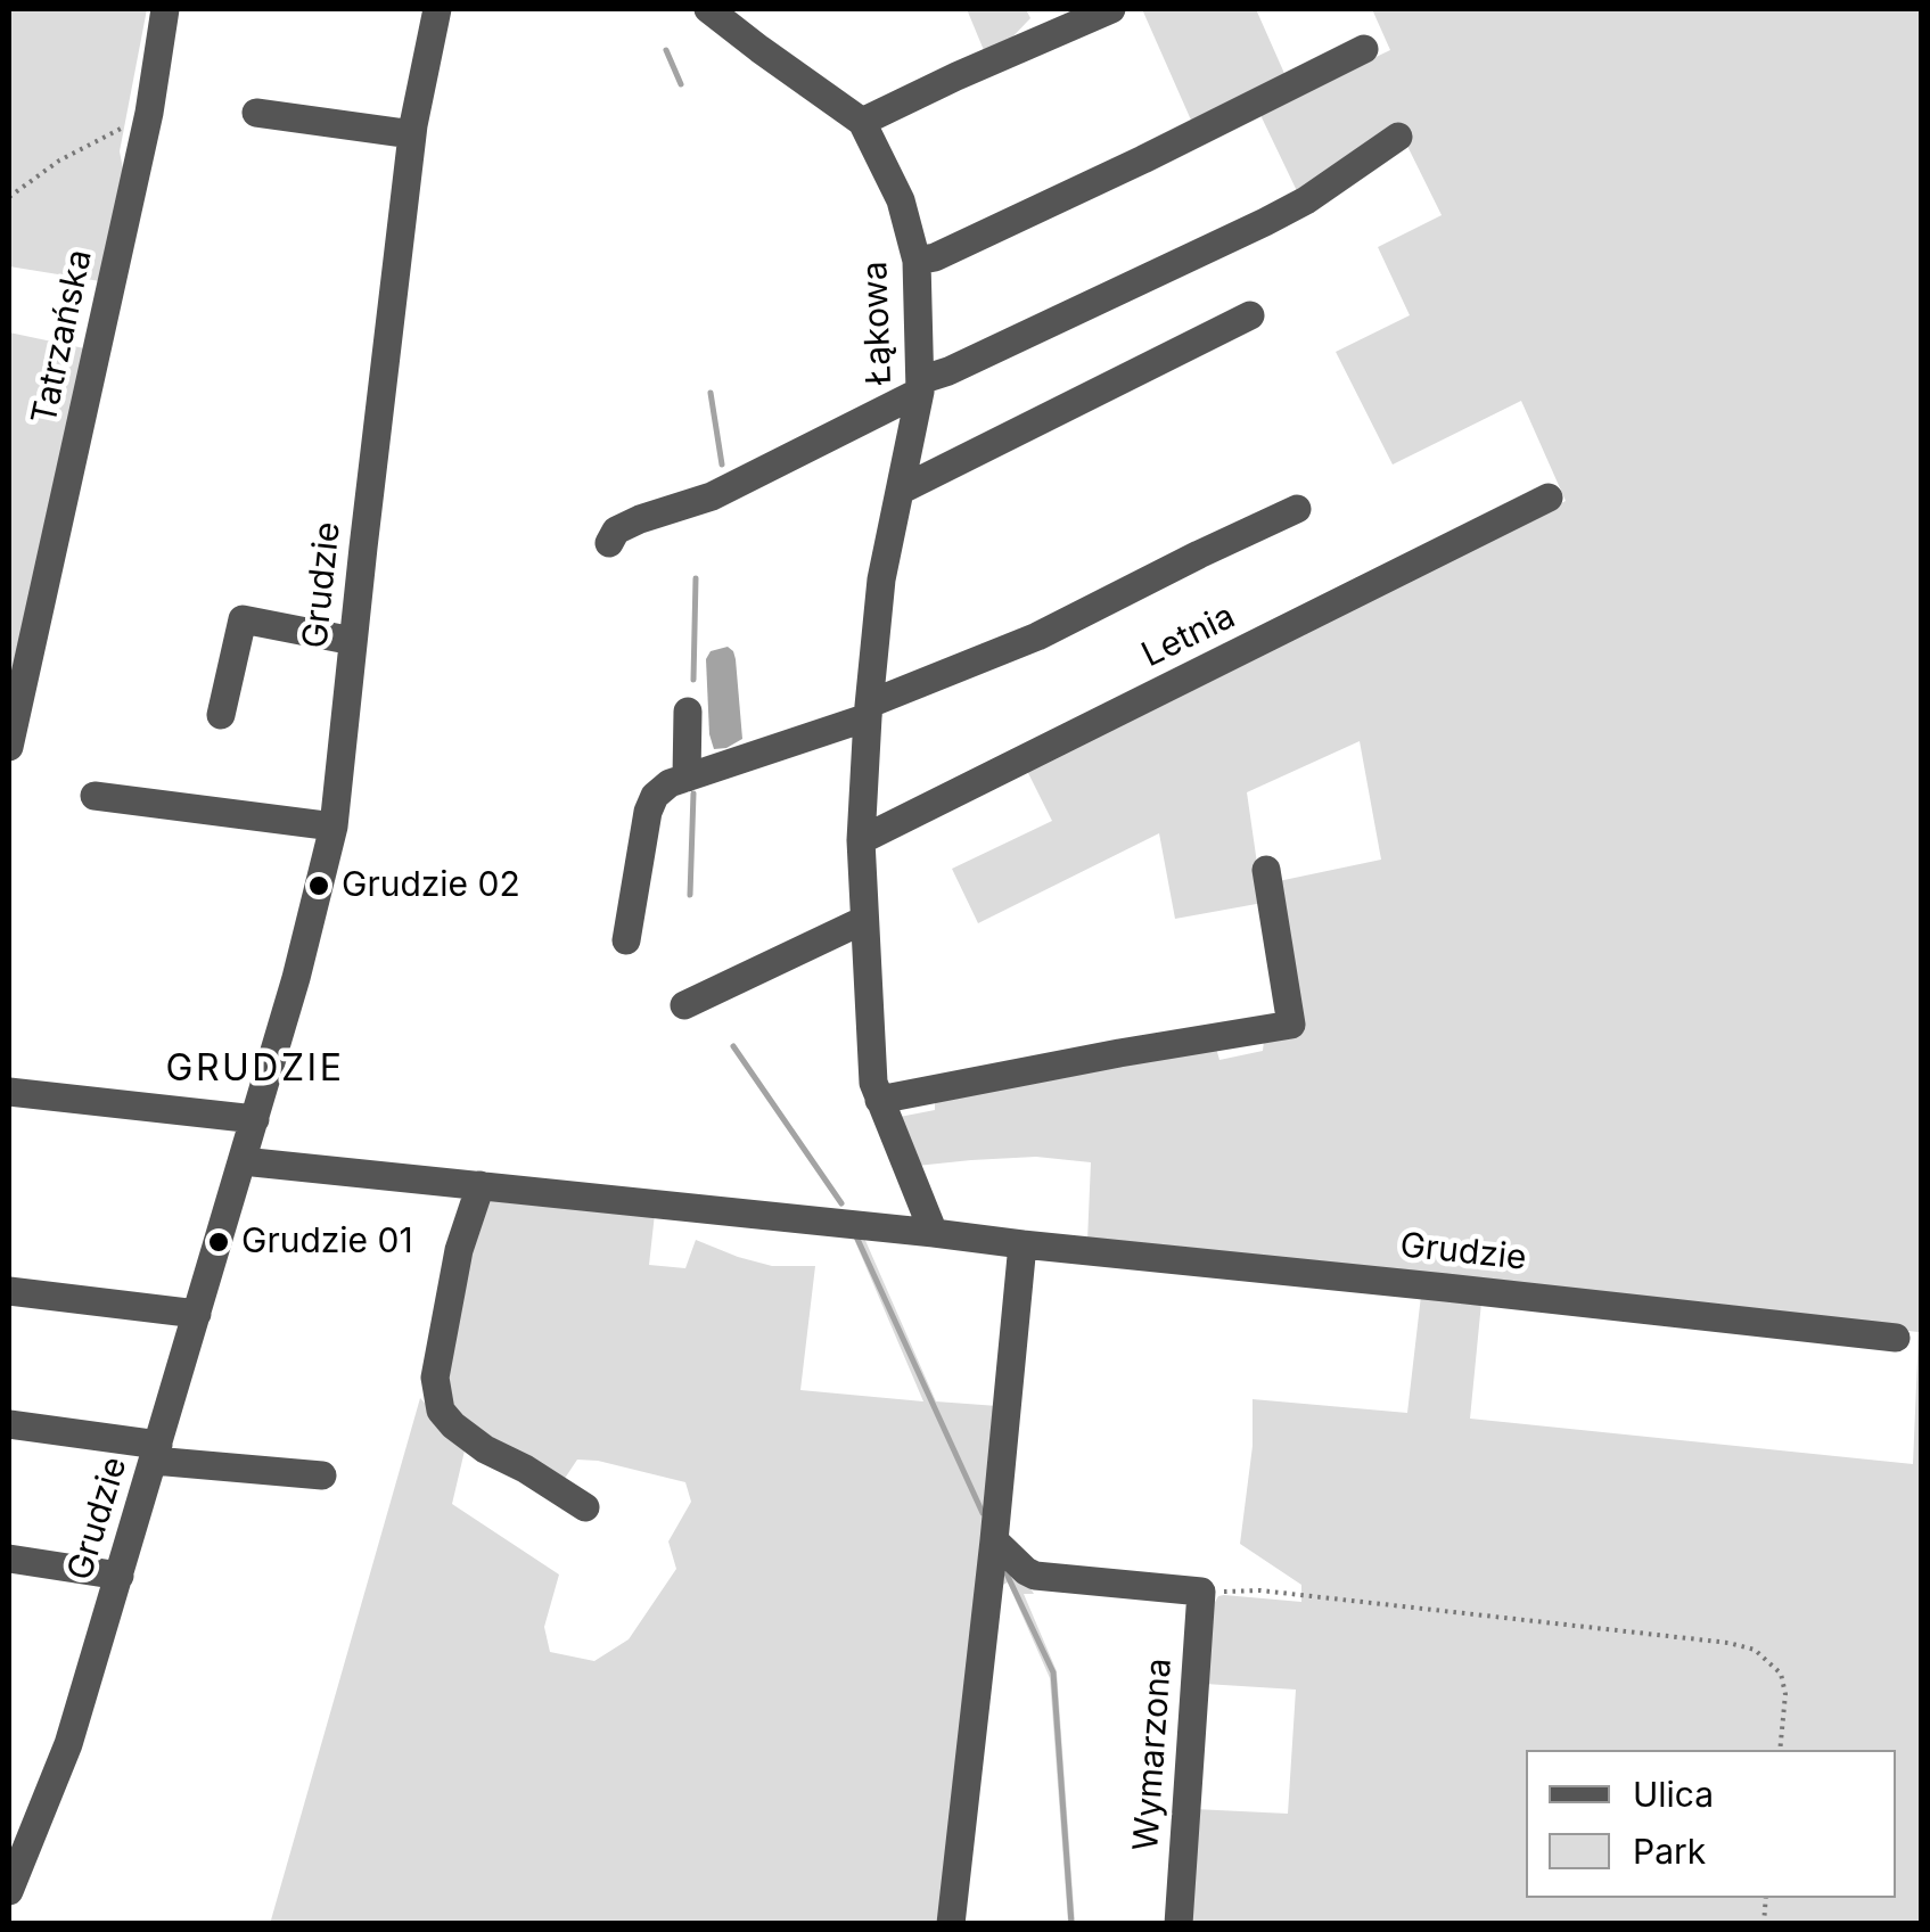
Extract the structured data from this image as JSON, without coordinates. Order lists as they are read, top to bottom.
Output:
{
  "streets": {
    "street": [
      "Łąkowa",
      "Tatrzańska",
      "Grudzie",
      "Letnia",
      "Wymarzona"
    ]
  },
  "crossings": [
    ["Łąkowa", "Grudzie"],
    ["Łąkowa", "Letnia"]
  ],
  "districts": ["GRUDZIE"],
  "places": ["Grudzie 02", "Grudzie 01"],
  "legend": ["Ulica", "Park"]
}
